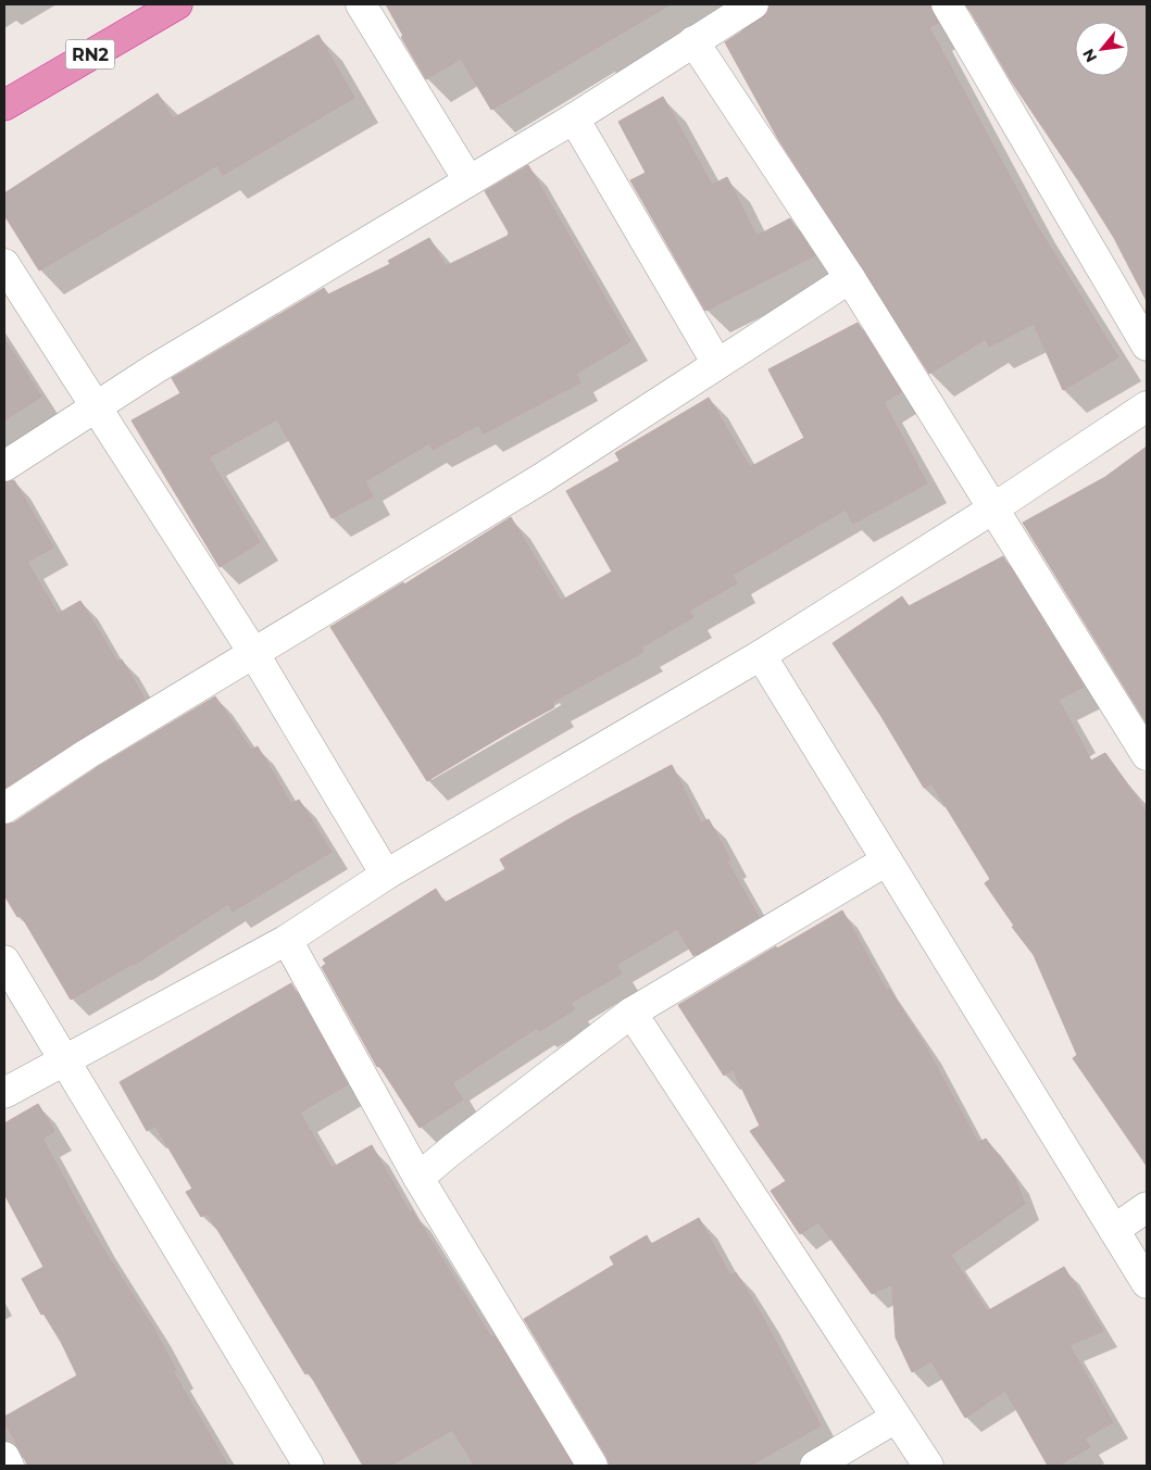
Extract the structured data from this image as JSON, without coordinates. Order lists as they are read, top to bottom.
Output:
{
  "streets": {
    "highway": ["RN2"]
  },
  "north": "bottom left"
}
